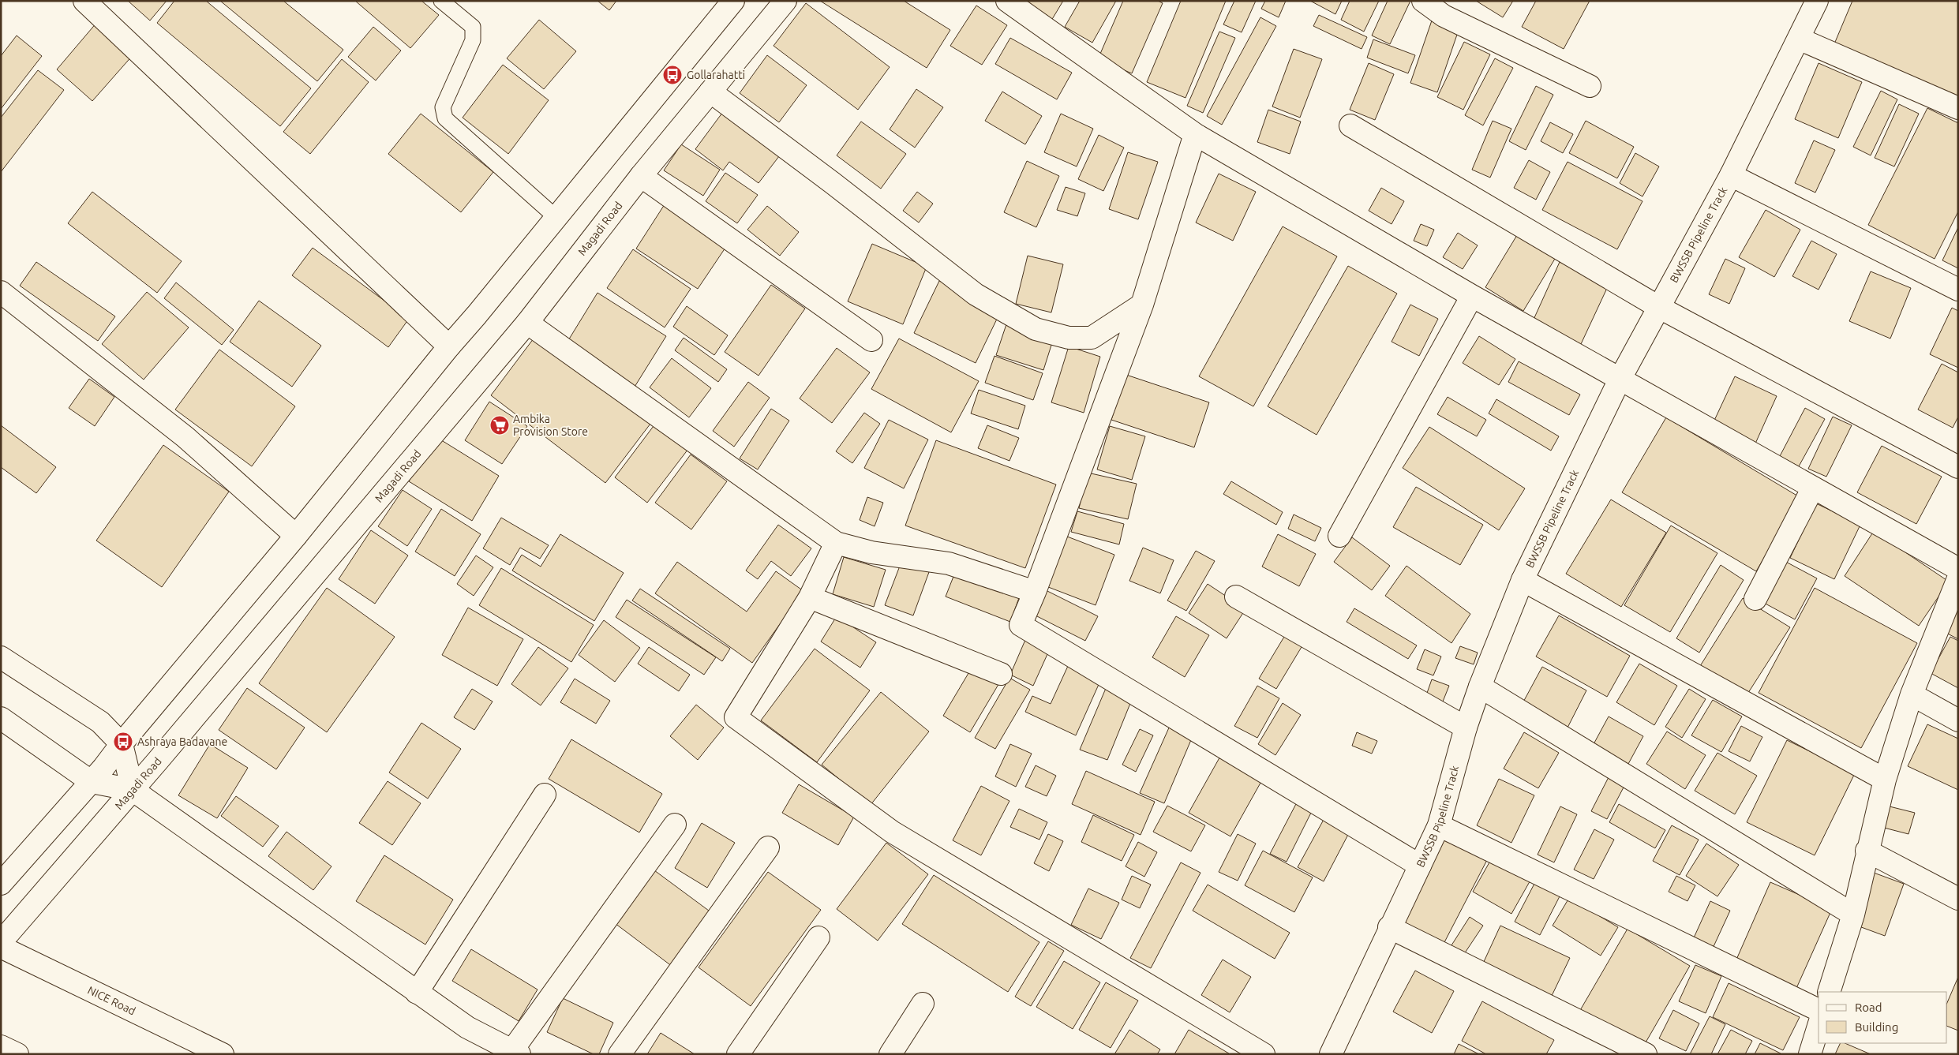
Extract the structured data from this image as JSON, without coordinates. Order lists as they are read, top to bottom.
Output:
{
  "streets": {
    "main road": ["Magadi Road", "BWSSB Pipeline Track", "NICE Road"]
  },
  "places": {
    "bus stop": ["Gollarahatti", "Ashraya Badavane"],
    "supermarket": ["Ambika Provision Store"]
  },
  "legend": ["Road", "Building"]
}
